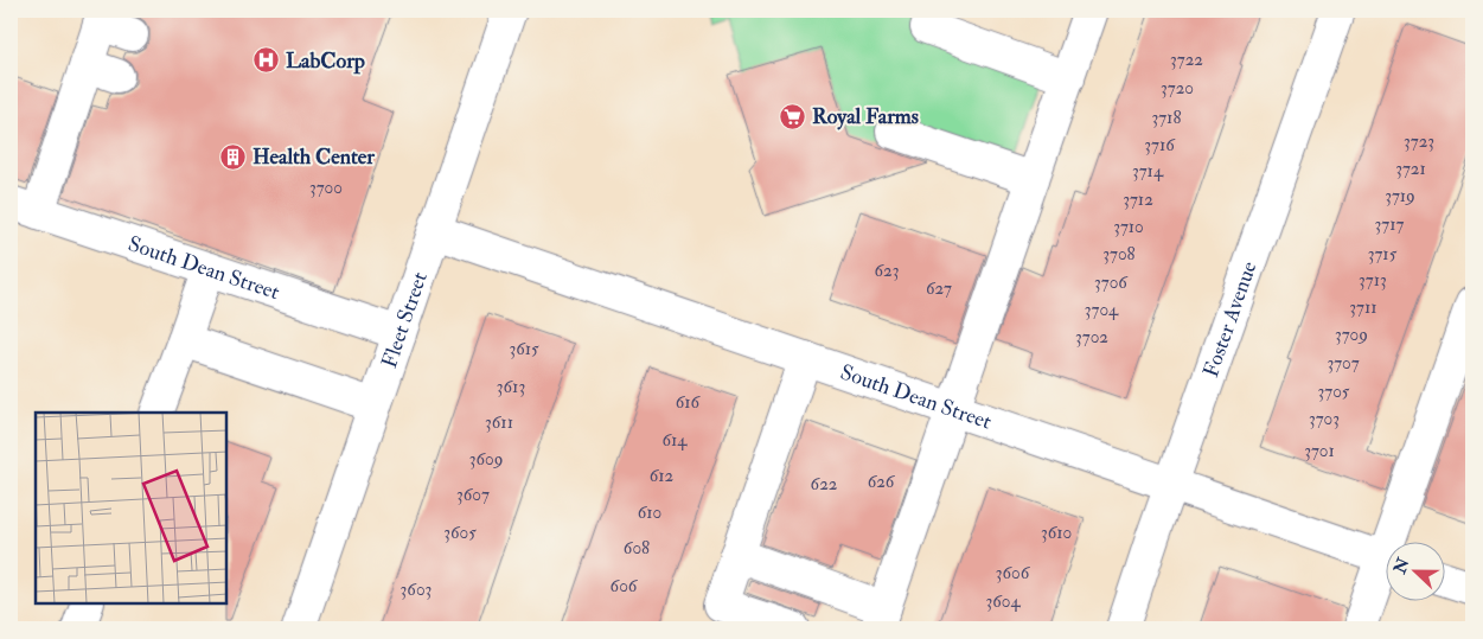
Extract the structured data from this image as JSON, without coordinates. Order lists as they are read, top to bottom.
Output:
{
  "streets": {
    "street": ["South Dean Street", "Fleet Street", "Foster Avenue"]
  },
  "crossings": [
    ["South Dean Street", "Fleet Street"],
    ["South Dean Street", "Foster Avenue"]
  ],
  "places": {
    "hospital": ["LabCorp"],
    "supermarket": ["Royal Farms"],
    "building": ["Health Center"]
  },
  "house_numbers": [
    "3722",
    "3720",
    "3718",
    "3723",
    "3716",
    "3721",
    "3714",
    "3700",
    "3719",
    "3712",
    "3717",
    "3710",
    "3708",
    "3715",
    "623",
    "3713",
    "3706",
    "627",
    "3711",
    "3704",
    "3709",
    "3702",
    "3615",
    "3707",
    "3613",
    "3705",
    "616",
    "3703",
    "3611",
    "614",
    "3701",
    "3609",
    "612",
    "626",
    "622",
    "3607",
    "610",
    "3605",
    "3610",
    "608",
    "3606",
    "606",
    "3603",
    "3604"
  ],
  "north": "left"
}
